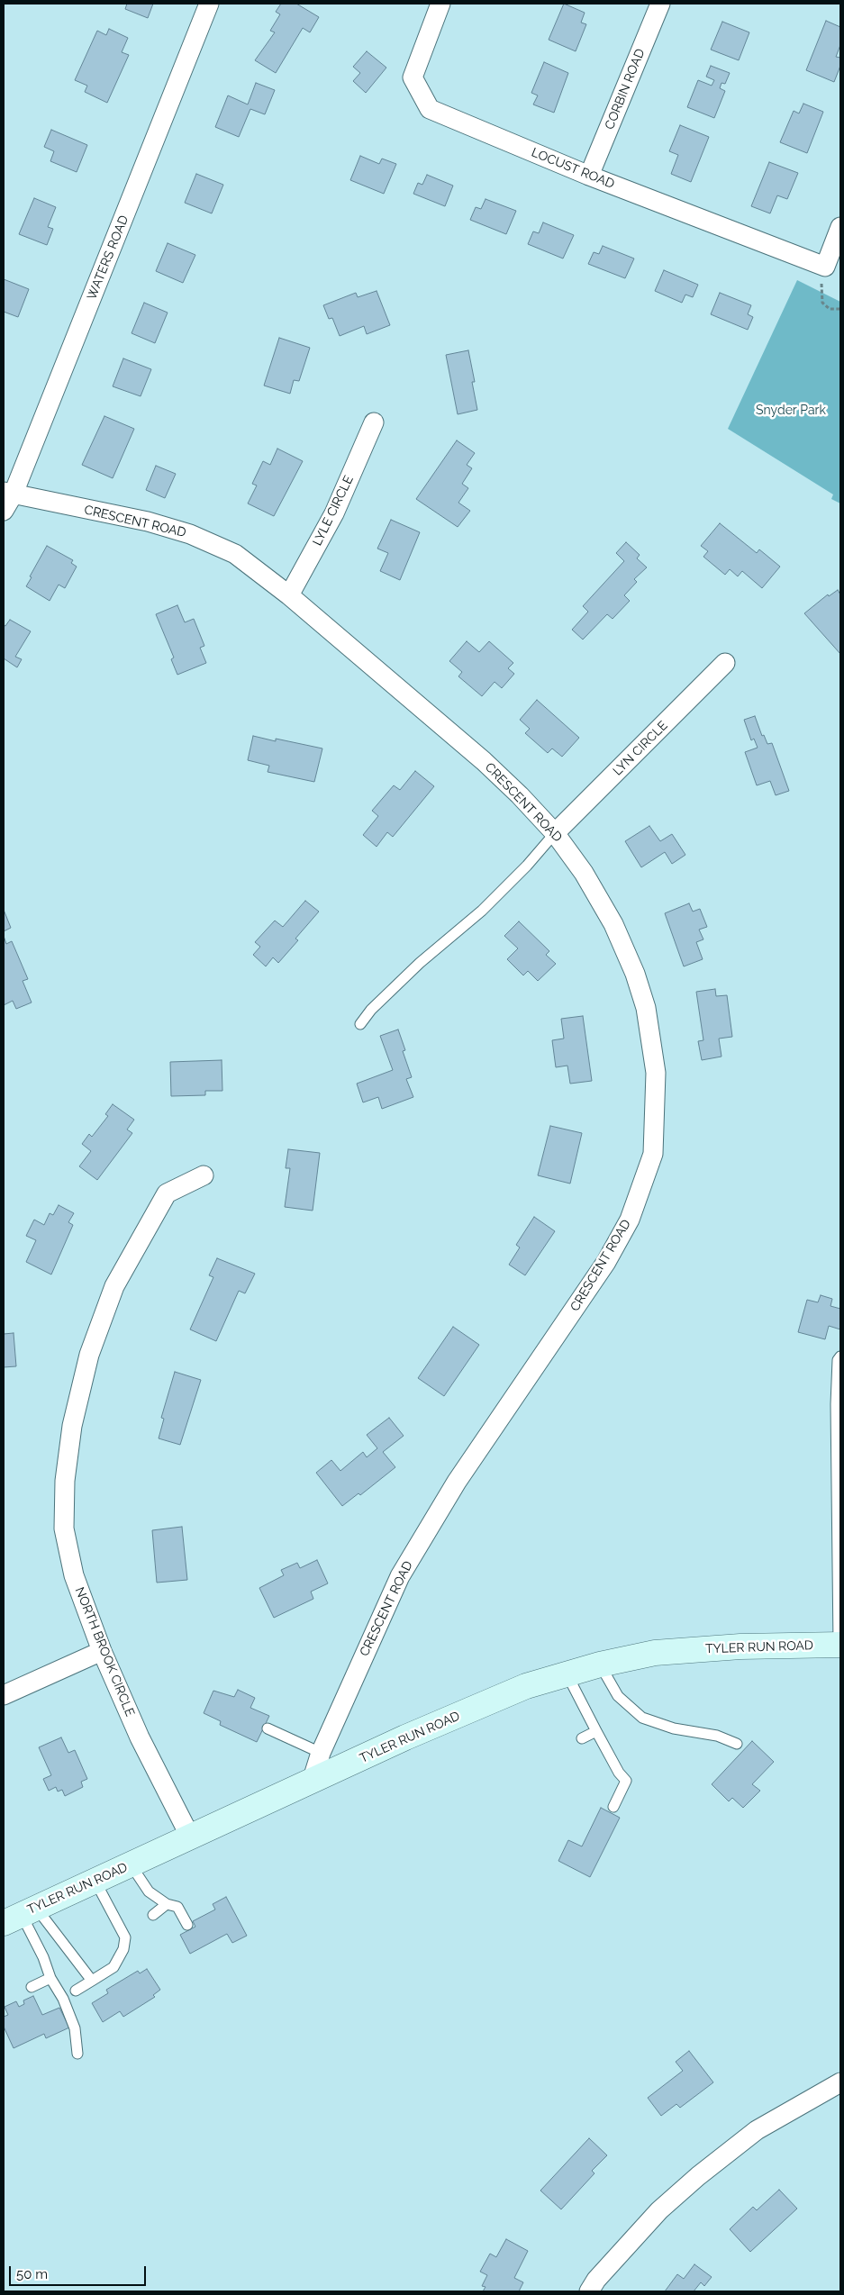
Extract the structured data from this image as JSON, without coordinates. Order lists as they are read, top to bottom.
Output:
{
  "streets": {
    "street": [
      "CORBIN ROAD",
      "LOCUST ROAD",
      "WATERS ROAD",
      "LYLE CIRCLE",
      "CRESCENT ROAD",
      "LYN CIRCLE",
      "TYLER RUN ROAD",
      "NORTH BROOK CIRCLE"
    ]
  },
  "crossings": [
    ["CORBIN ROAD", "LOCUST ROAD"],
    ["WATERS ROAD", "CRESCENT ROAD"],
    ["LYLE CIRCLE", "CRESCENT ROAD"],
    ["CRESCENT ROAD", "LYN CIRCLE"],
    ["CRESCENT ROAD", "TYLER RUN ROAD"],
    ["TYLER RUN ROAD", "NORTH BROOK CIRCLE"]
  ],
  "parks": ["Snyder Park"],
  "scale_bar": "50 m"
}
